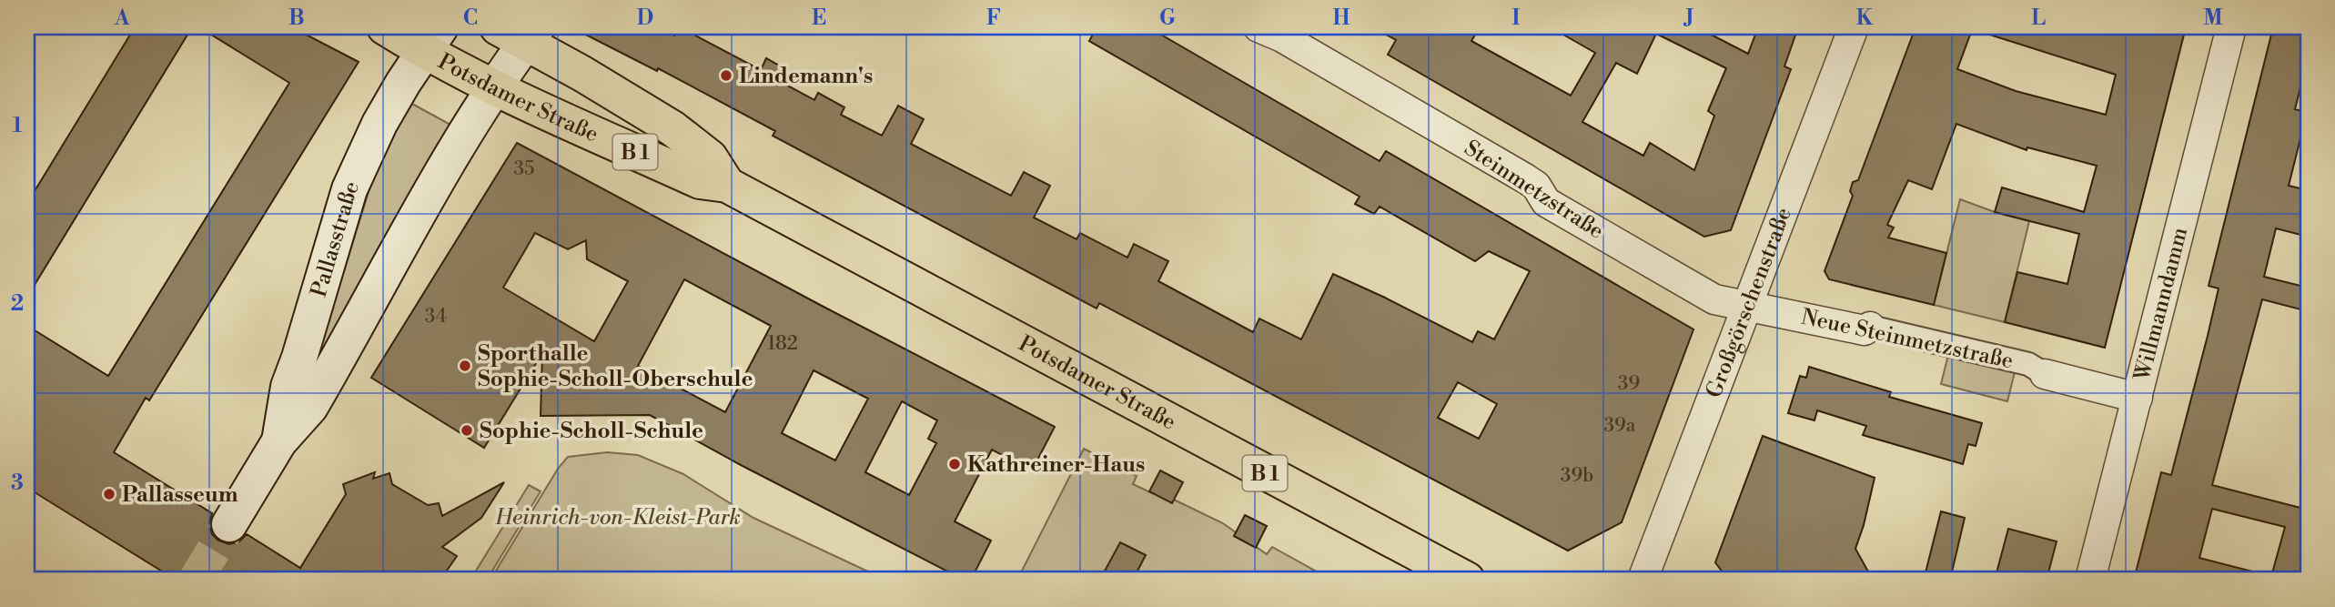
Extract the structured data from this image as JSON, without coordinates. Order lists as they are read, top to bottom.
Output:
{
  "streets": {
    "main road": ["Potsdamer Straße", "B 1", "Pallasstraße"],
    "street": [
      "Steinmetzstraße",
      "Großgörschenstraße",
      "Willmanndamm",
      "Neue Steinmetzstraße"
    ]
  },
  "crossings": [
    ["Potsdamer Straße", "Pallasstraße"],
    ["Steinmetzstraße", "Großgörschenstraße"],
    ["Steinmetzstraße", "Neue Steinmetzstraße"],
    ["Großgörschenstraße", "Neue Steinmetzstraße"],
    ["Willmanndamm", "Neue Steinmetzstraße"]
  ],
  "parks": ["Heinrich-von-Kleist-Park"],
  "places": [
    "Lindemann's",
    "Sporthalle Sophie-Scholl-Oberschule",
    "Sophie-Scholl-Schule",
    "Kathreiner-Haus",
    "Pallasseum"
  ],
  "house_numbers": [
    "35",
    "34",
    "182",
    "39",
    "39a",
    "39b"
  ],
  "grid": {
    "columns": [
      "A",
      "B",
      "C",
      "D",
      "E",
      "F",
      "G",
      "H",
      "I",
      "J",
      "K",
      "L",
      "M"
    ],
    "rows": ["1", "2", "3"]
  }
}
